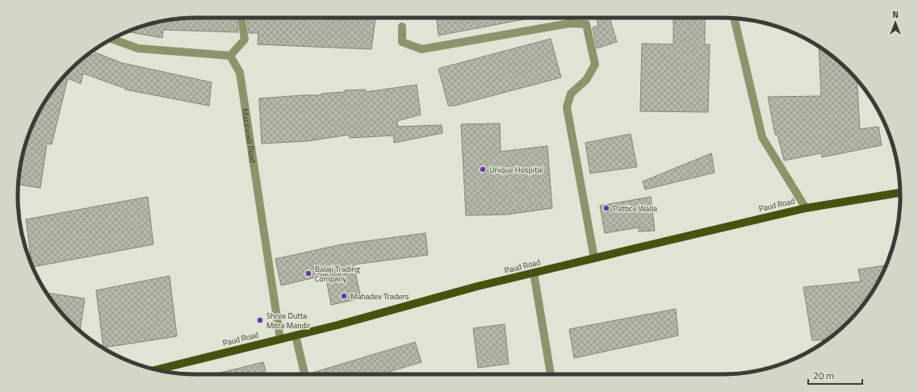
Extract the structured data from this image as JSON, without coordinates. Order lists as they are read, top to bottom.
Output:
{
  "streets": {
    "main road": ["Paud Road"],
    "street": ["Matalwadi Road"]
  },
  "crossings": [
    ["Matalwadi Road", "Paud Road"]
  ],
  "places": [
    "Unique Hospital",
    "Pattice Walla",
    "Balaji Trading Company",
    "Mahadev Traders",
    "Shree Dutta Mitra Mandir"
  ],
  "scale_bar": "20 m",
  "north": "top"
}
